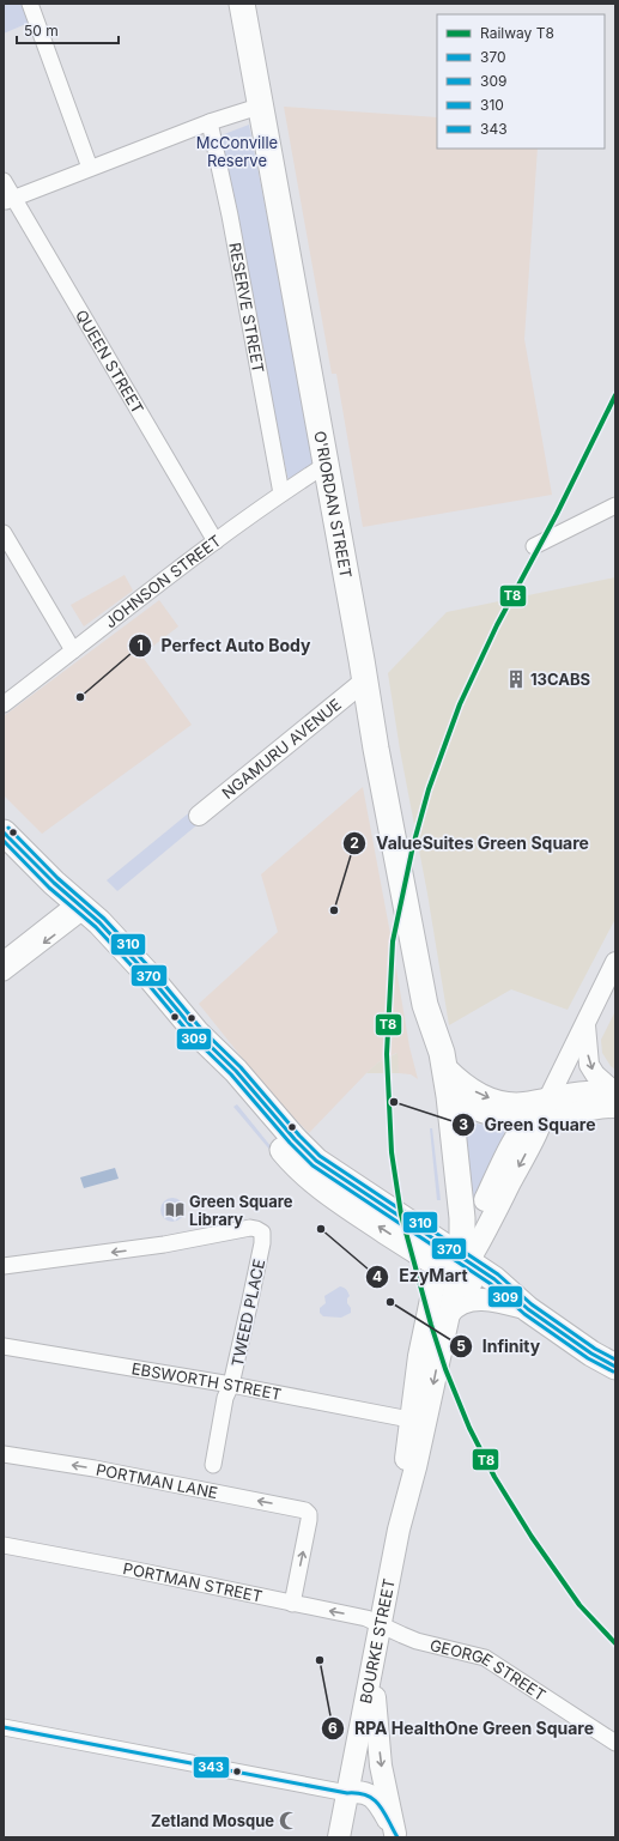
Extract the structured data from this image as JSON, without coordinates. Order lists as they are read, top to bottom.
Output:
{
  "streets": {
    "main road": ["O'RIORDAN STREET", "BOURKE STREET"],
    "street": [
      "RESERVE STREET",
      "QUEEN STREET",
      "JOHNSON STREET",
      "NGAMURU AVENUE",
      "TWEED PLACE",
      "EBSWORTH STREET",
      "PORTMAN LANE",
      "PORTMAN STREET",
      "GEORGE STREET"
    ]
  },
  "crossings": [
    ["RESERVE STREET", "JOHNSON STREET"],
    ["QUEEN STREET", "JOHNSON STREET"],
    ["O'RIORDAN STREET", "JOHNSON STREET"],
    ["O'RIORDAN STREET", "NGAMURU AVENUE"],
    ["O'RIORDAN STREET", "BOURKE STREET"],
    ["TWEED PLACE", "EBSWORTH STREET"],
    ["EBSWORTH STREET", "BOURKE STREET"],
    ["PORTMAN LANE", "PORTMAN STREET"],
    ["PORTMAN STREET", "BOURKE STREET"],
    ["PORTMAN STREET", "GEORGE STREET"],
    ["BOURKE STREET", "GEORGE STREET"]
  ],
  "one_way": ["PORTMAN LANE"],
  "parks": ["McConville Reserve"],
  "places": {
    "building": ["13CABS"],
    "other": [
      "Perfect Auto Body",
      "ValueSuites Green Square",
      "Green Square",
      "EzyMart",
      "Infinity",
      "RPA HealthOne Green Square"
    ],
    "library": ["Green Square Library"],
    "mosque": ["Zetland Mosque"]
  },
  "lines": [
    "rail line T8",
    "transit line 310",
    "transit line 370",
    "transit line 309",
    "transit line 343"
  ],
  "legend": [
    "Railway T8",
    "370",
    "309",
    "310",
    "343"
  ],
  "scale_bar": "50 m"
}
